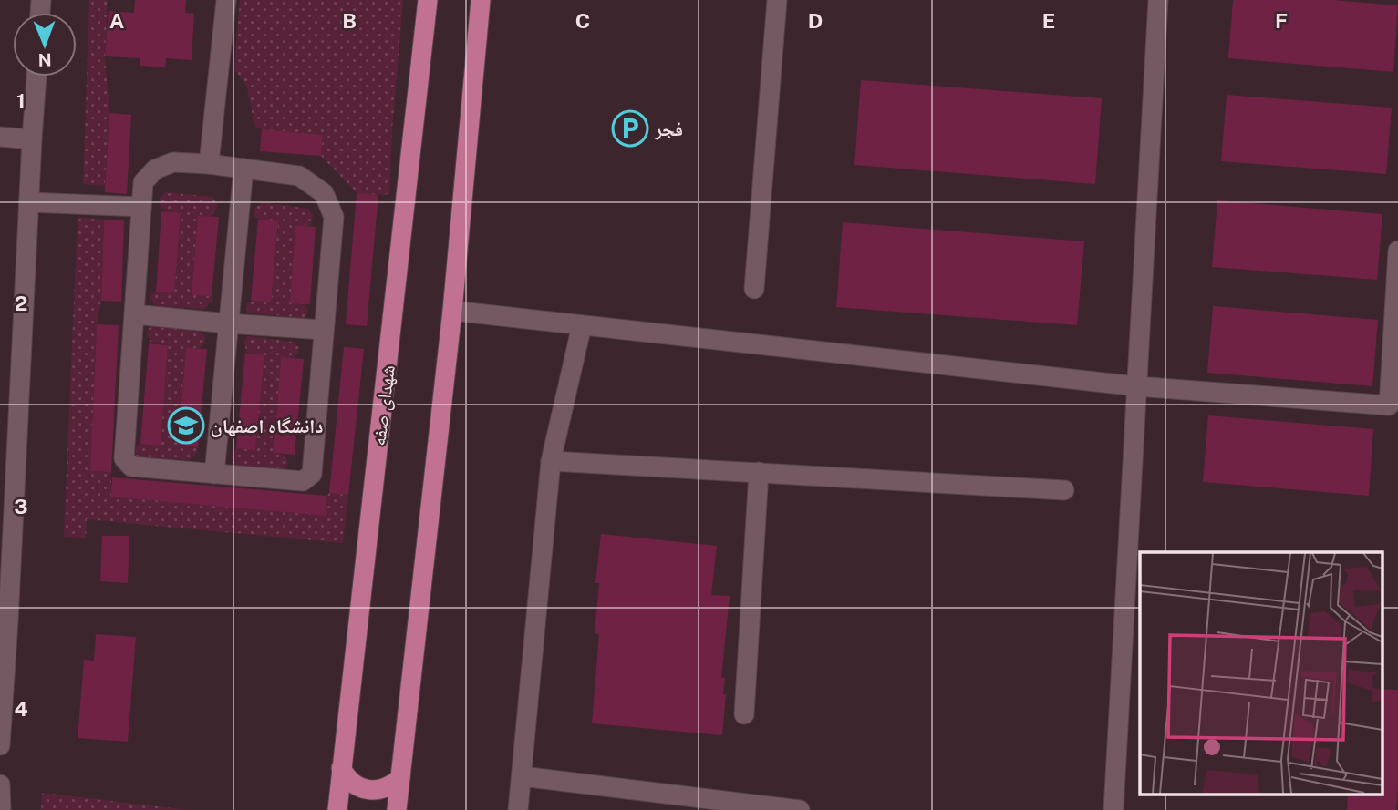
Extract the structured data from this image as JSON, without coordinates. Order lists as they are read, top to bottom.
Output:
{
  "streets": {
    "main road": ["شهدای صفه"]
  },
  "places": {
    "parking": ["فجر"],
    "school or university": ["دانشگاه اصفهان"]
  },
  "north": "bottom",
  "grid": {
    "columns": [
      "A",
      "B",
      "C",
      "D",
      "E",
      "F"
    ],
    "rows": [
      "1",
      "2",
      "3",
      "4"
    ]
  }
}
